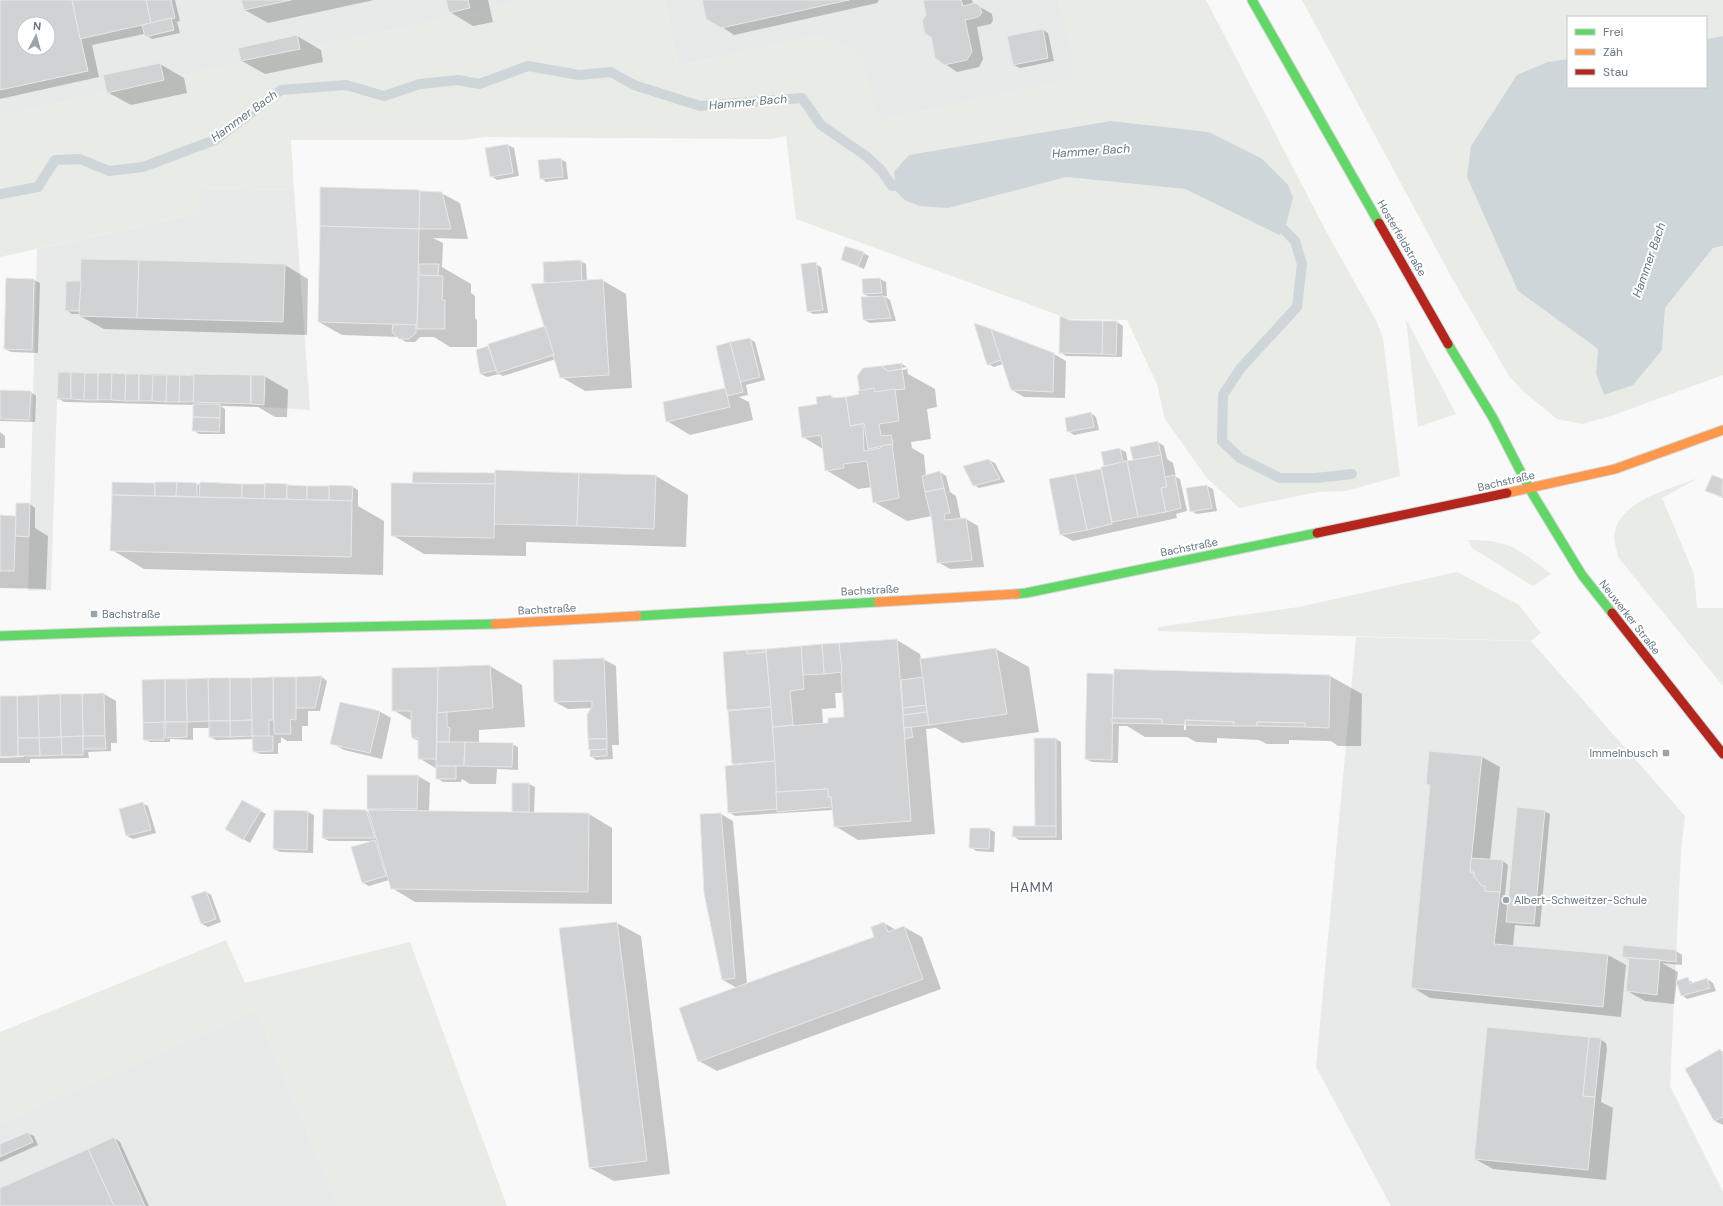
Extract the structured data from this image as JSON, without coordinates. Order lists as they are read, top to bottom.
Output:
{
  "streets": {
    "street": ["Hosterfeldstraße", "Bachstraße", "Neuwerker Straße"]
  },
  "crossings": [
    ["Hosterfeldstraße", "Bachstraße"],
    ["Hosterfeldstraße", "Neuwerker Straße"],
    ["Bachstraße", "Neuwerker Straße"]
  ],
  "districts": ["HAMM"],
  "water": ["Hammer Bach"],
  "places": {
    "transit": ["Bachstraße", "Immelnbusch"],
    "other": ["Albert-Schweitzer-Schule"]
  },
  "legend": ["Frei", "Zäh", "Stau"],
  "north": "top"
}
